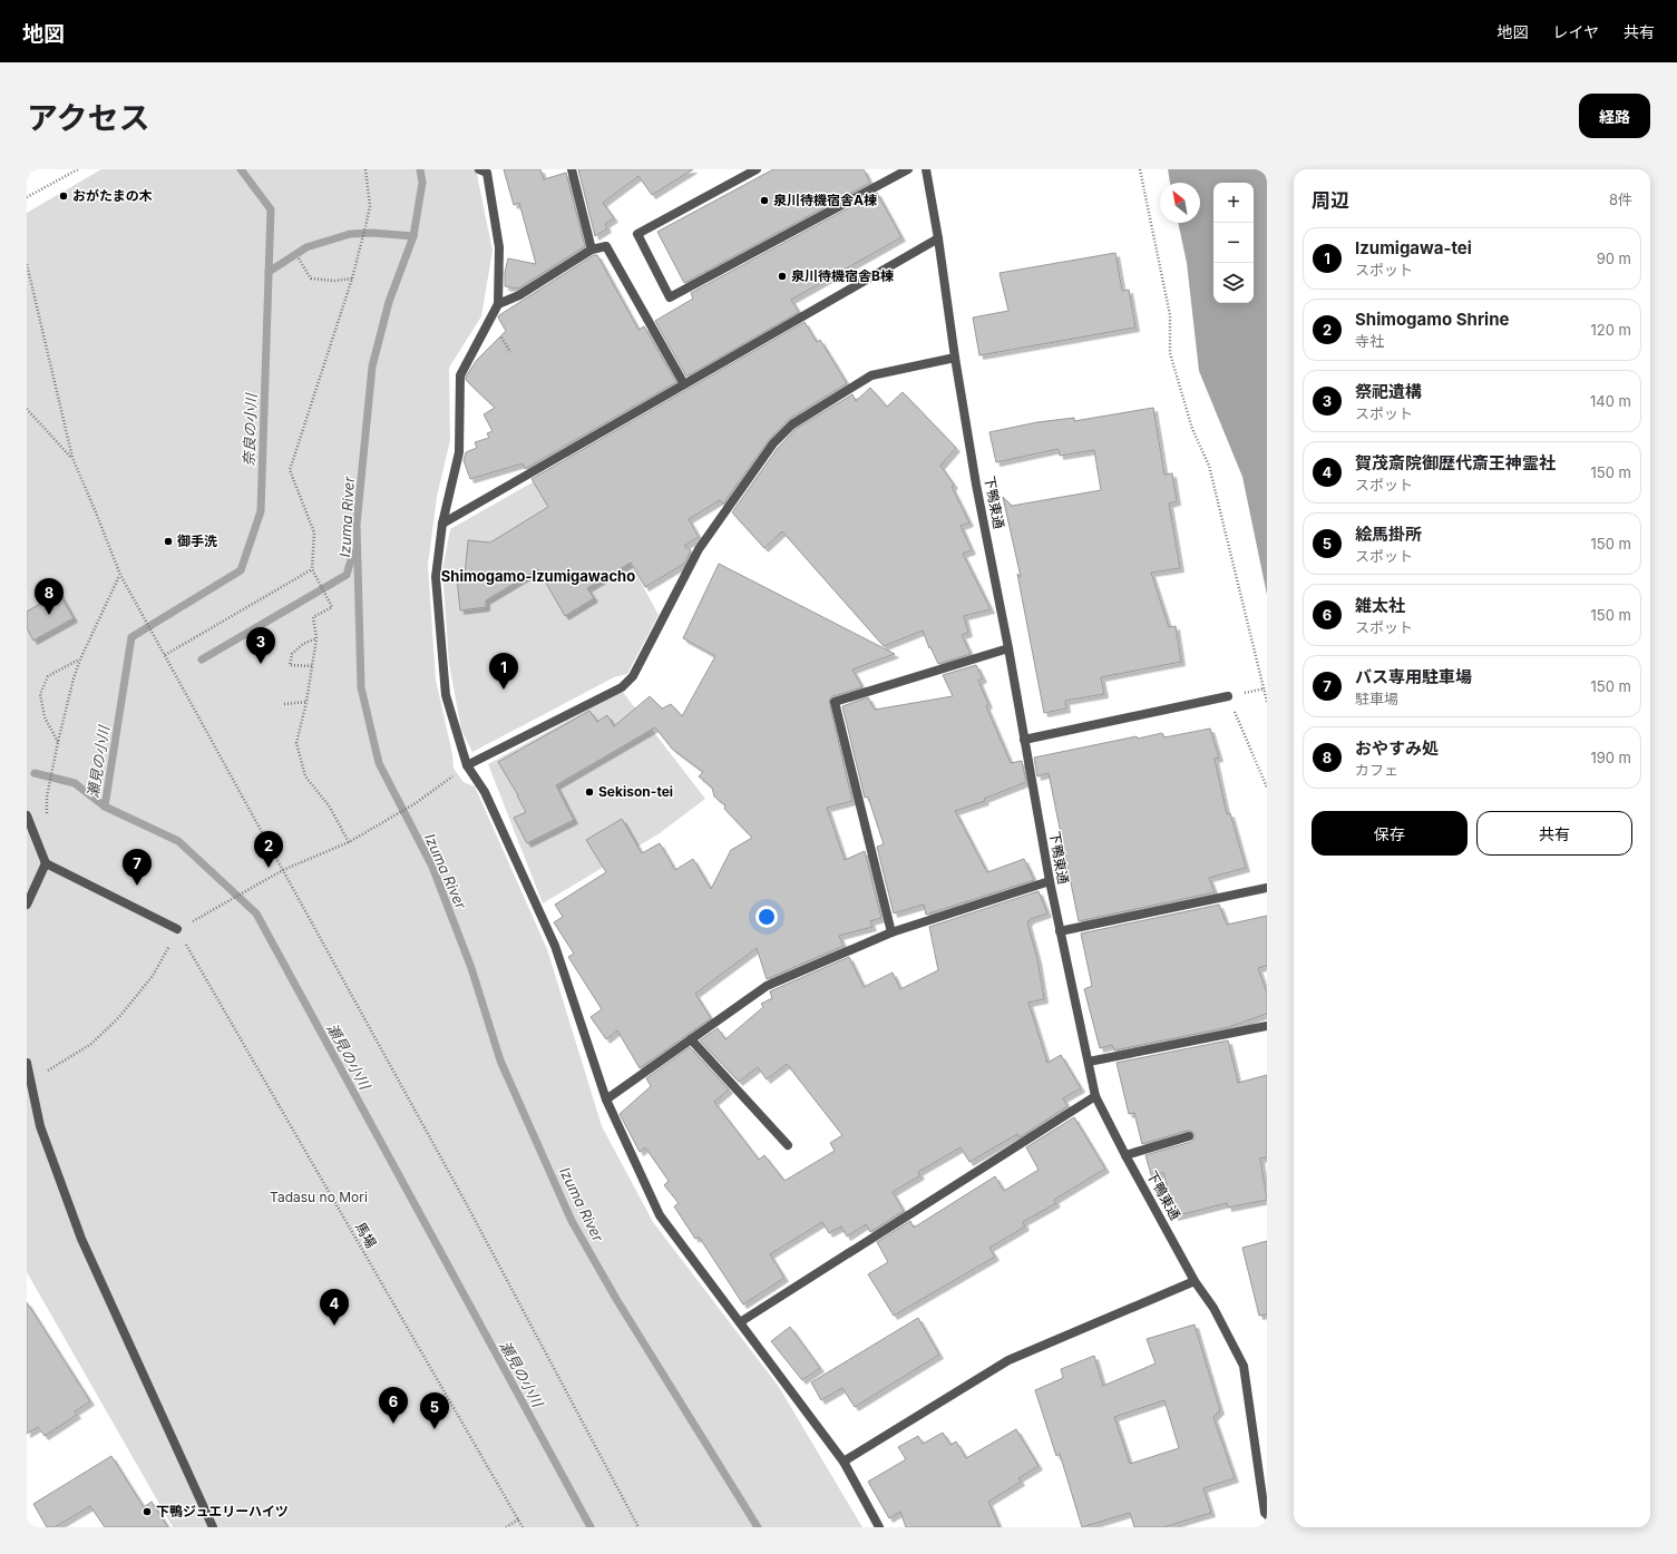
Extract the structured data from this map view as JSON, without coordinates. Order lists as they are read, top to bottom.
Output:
{
  "streets": {
    "street": ["下鴨東通"],
    "path": ["馬場"]
  },
  "districts": ["Shimogamo-Izumigawacho"],
  "water": ["奈良の小川", "Izuma River", "瀬見の小川"],
  "parks": ["Tadasu no Mori"],
  "places": [
    "おがたまの木",
    "泉川待機宿舎A棟",
    "泉川待機宿舎B棟",
    "御手洗",
    "Sekison-tei",
    "下鴨ジュエリーハイツ"
  ],
  "north": "top left",
  "page": {
    "header": "地図",
    "nav": ["地図", "レイヤ", "共有"],
    "title": "アクセス",
    "buttons": [
      "経路",
      ["保存", "共有"]
    ],
    "heading": ["周辺", "8件"],
    "map_buttons": ["+", "−"],
    "list": [
      {
        "mark": "1",
        "name": "Izumigawa-tei",
        "note": "スポット",
        "value": "90 m"
      },
      {
        "mark": "2",
        "name": "Shimogamo Shrine",
        "note": "寺社",
        "value": "120 m"
      },
      {
        "mark": "3",
        "name": "祭祀遺構",
        "note": "スポット",
        "value": "140 m"
      },
      {
        "mark": "4",
        "name": "賀茂斎院御歴代斎王神霊社",
        "note": "スポット",
        "value": "150 m"
      },
      {
        "mark": "5",
        "name": "絵馬掛所",
        "note": "スポット",
        "value": "150 m"
      },
      {
        "mark": "6",
        "name": "雑太社",
        "note": "スポット",
        "value": "150 m"
      },
      {
        "mark": "7",
        "name": "バス専用駐車場",
        "note": "駐車場",
        "value": "150 m"
      },
      {
        "mark": "8",
        "name": "おやすみ処",
        "note": "カフェ",
        "value": "190 m"
      }
    ],
    "pins": [
      "8",
      "3",
      "1",
      "2",
      "7",
      "4",
      "6",
      "5"
    ]
  }
}
